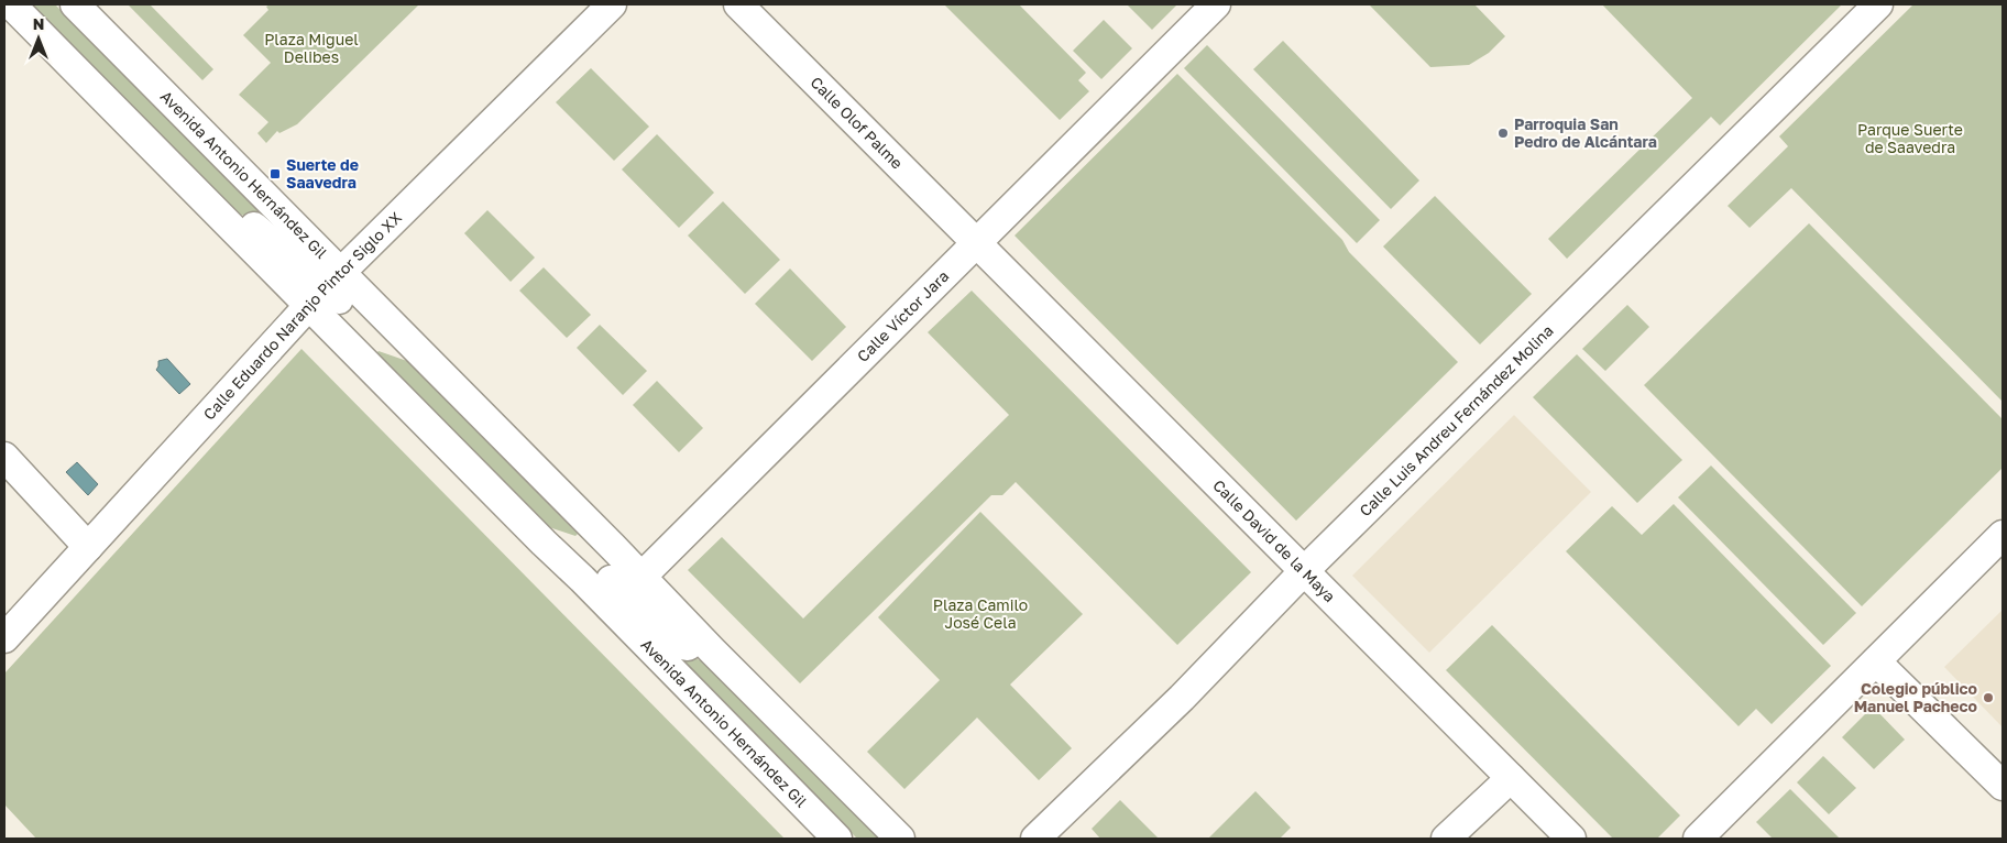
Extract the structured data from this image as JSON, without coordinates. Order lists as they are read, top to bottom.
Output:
{
  "streets": {
    "street": [
      "Calle Olof Palme",
      "Avenida Antonio Hernández Gil",
      "Calle Eduardo Naranjo Pintor Siglo XX",
      "Calle Víctor Jara",
      "Calle Luis Andreu Fernández Molina",
      "Calle David de la Maya"
    ]
  },
  "crossings": [
    ["Calle Olof Palme", "Calle Víctor Jara"],
    ["Calle Olof Palme", "Calle David de la Maya"],
    ["Avenida Antonio Hernández Gil", "Calle Eduardo Naranjo Pintor Siglo XX"],
    ["Avenida Antonio Hernández Gil", "Calle Víctor Jara"],
    ["Calle Víctor Jara", "Calle David de la Maya"],
    ["Calle Luis Andreu Fernández Molina", "Calle David de la Maya"]
  ],
  "parks": ["Plaza Miguel Delibes", "Parque Suerte de Saavedra", "Plaza Camilo José Cela"],
  "places": {
    "other": ["Parroquia San Pedro de Alcántara", "Colegio público Manuel Pacheco"],
    "transit": ["Suerte de Saavedra"]
  },
  "north": "top"
}
